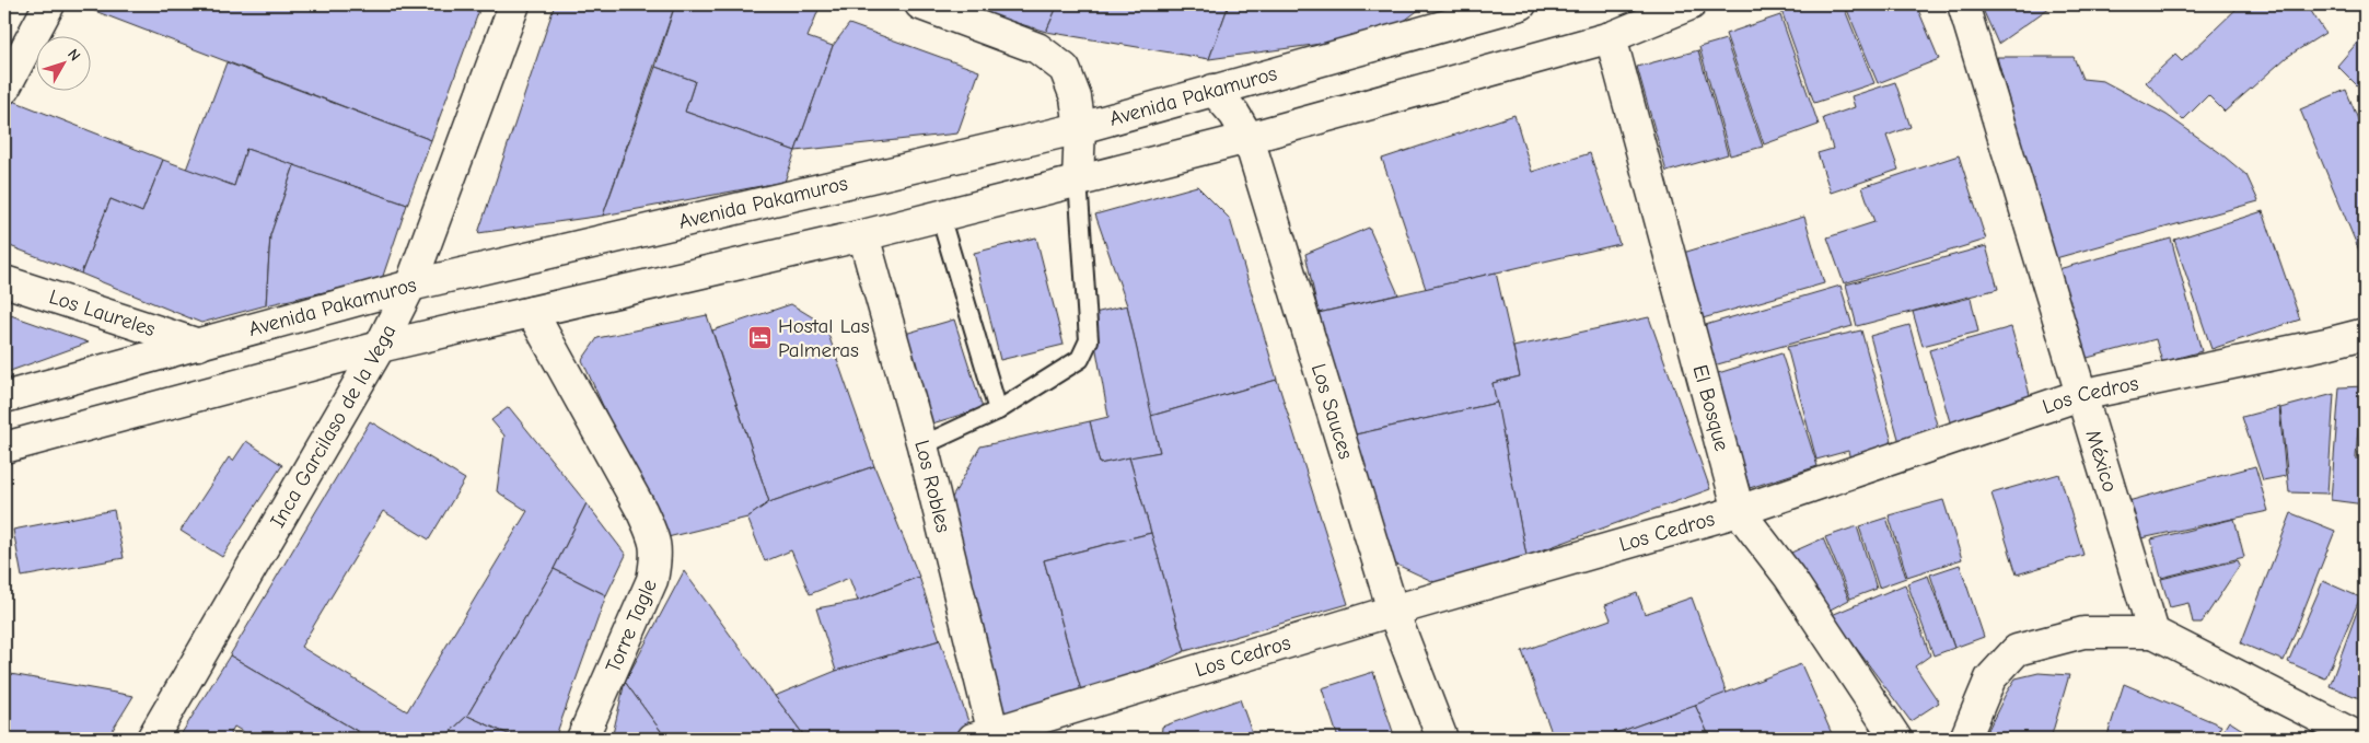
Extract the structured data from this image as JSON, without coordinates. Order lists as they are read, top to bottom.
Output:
{
  "streets": {
    "main road": [
      "Avenida Pakamuros",
      "Los Laureles",
      "Los Cedros",
      "El Bosque",
      "Los Sauces",
      "Inca Garcilaso de la Vega",
      "México",
      "Los Robles",
      "Torre Tagle"
    ]
  },
  "crossings": [
    ["Avenida Pakamuros", "Los Laureles"],
    ["Avenida Pakamuros", "Los Sauces"],
    ["Avenida Pakamuros", "Inca Garcilaso de la Vega"],
    ["Los Cedros", "El Bosque"],
    ["Los Cedros", "Los Sauces"],
    ["Los Cedros", "México"],
    ["Los Cedros", "Los Robles"]
  ],
  "places": {
    "hotel": ["Hostal Las Palmeras"]
  },
  "north": "top right"
}
